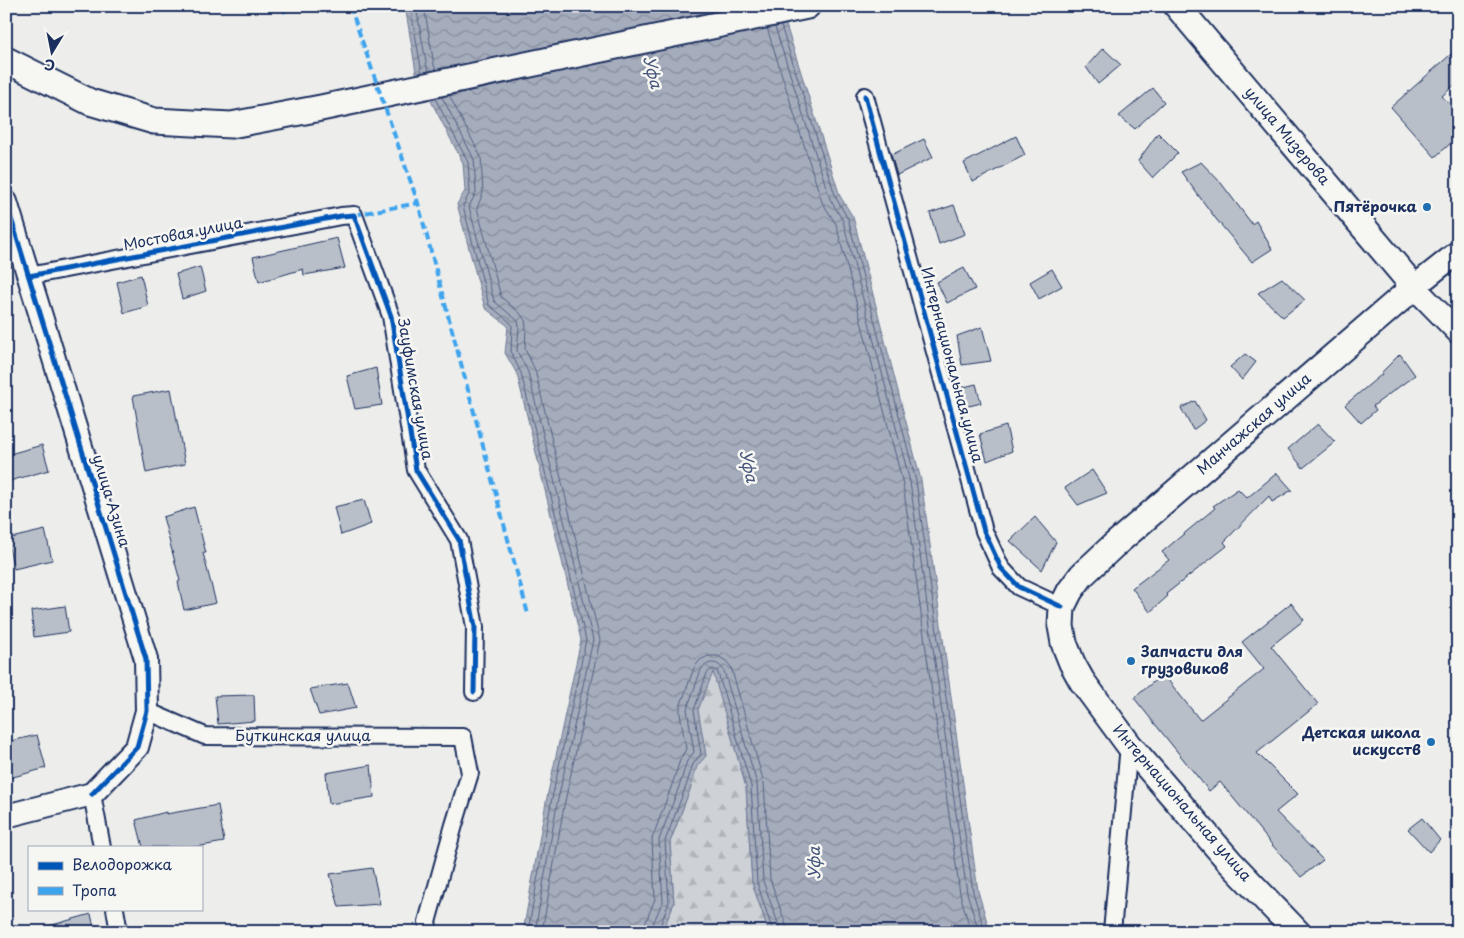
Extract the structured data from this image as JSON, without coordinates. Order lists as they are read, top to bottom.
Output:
{
  "streets": {
    "main road": ["улица Мизерова", "Интернациональная улица", "Манчажская улица"],
    "street": [
      "Мостовая улица",
      "Зауфимская улица",
      "улица Азина",
      "Буткинская улица"
    ]
  },
  "crossings": [
    ["улица Мизерова", "Манчажская улица"],
    ["Мостовая улица", "Зауфимская улица"],
    ["Мостовая улица", "улица Азина"],
    ["Интернациональная улица", "Манчажская улица"],
    ["улица Азина", "Буткинская улица"]
  ],
  "water": ["Уфа"],
  "places": ["Пятёрочка", "Запчасти для грузовиков", "Детская школа искусств"],
  "legend": ["Велодорожка", "Тропа"],
  "north": "bottom"
}
